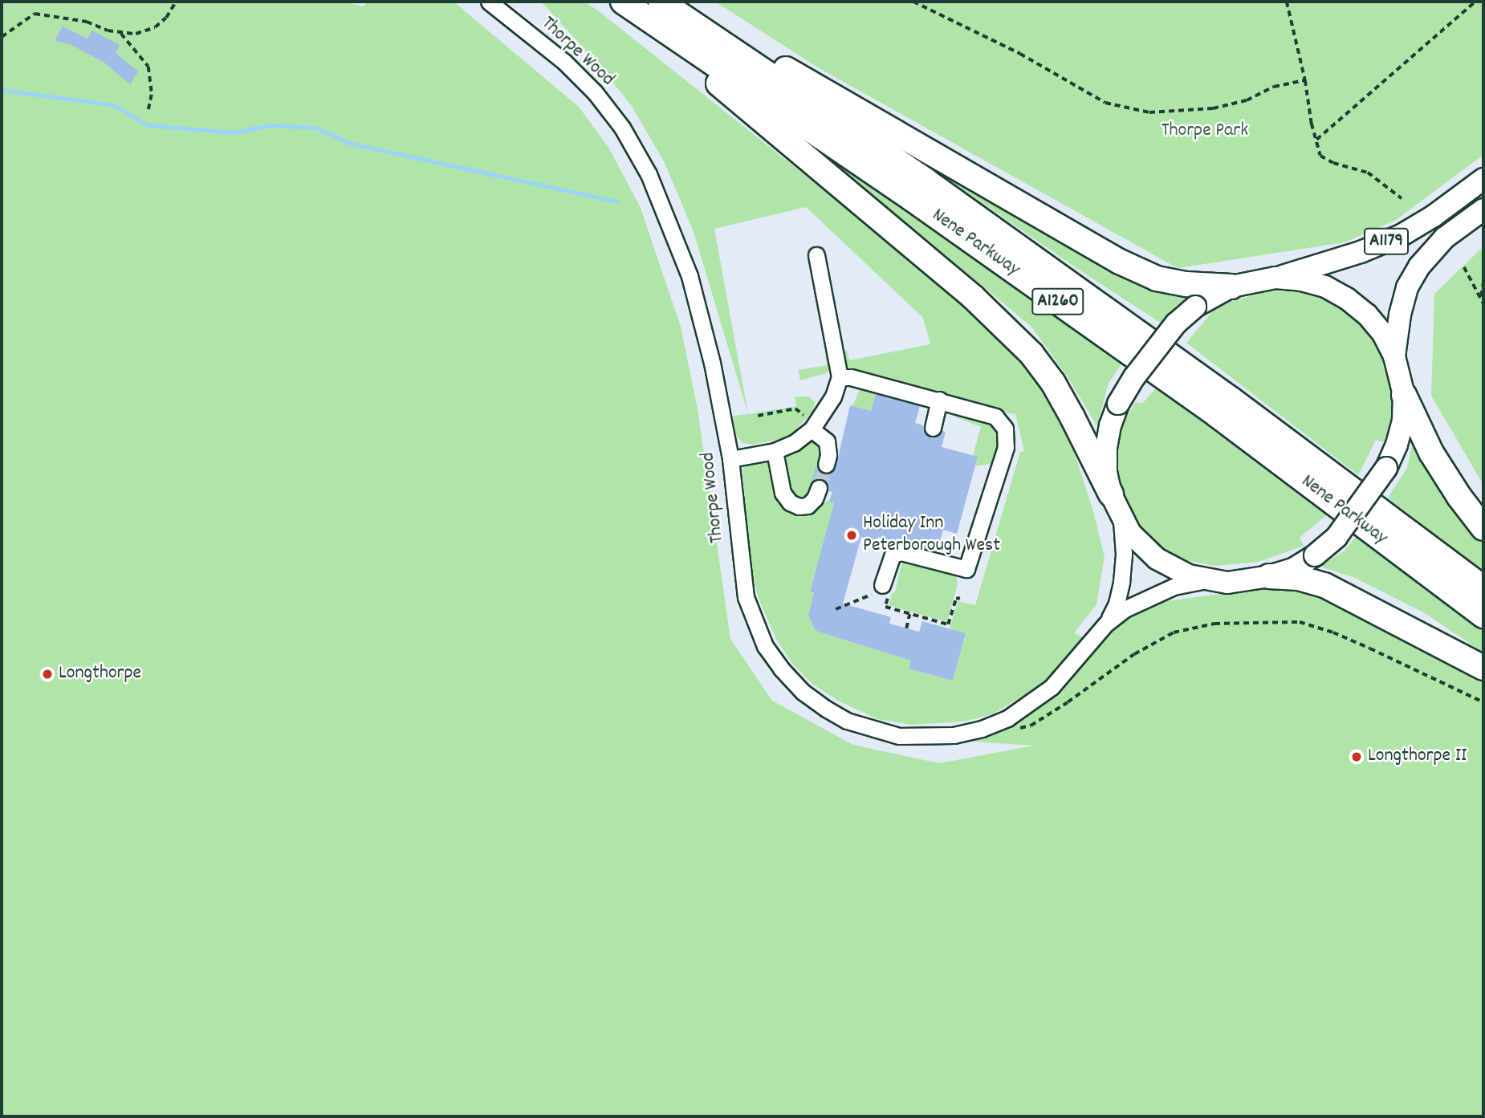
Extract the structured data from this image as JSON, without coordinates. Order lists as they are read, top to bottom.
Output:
{
  "streets": {
    "highway": ["Nene Parkway", "A1260"],
    "main road": ["A1179"],
    "street": ["Thorpe Wood"]
  },
  "parks": ["Thorpe Park"],
  "places": ["Holiday Inn Peterborough West", "Longthorpe", "Longthorpe II"]
}
